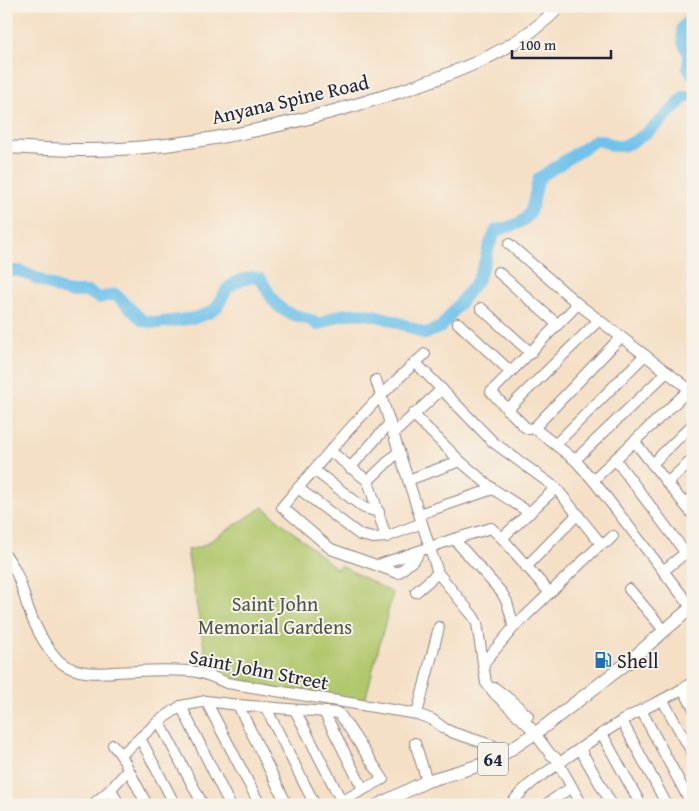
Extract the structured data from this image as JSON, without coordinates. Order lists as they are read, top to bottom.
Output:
{
  "streets": {
    "main road": ["Anyana Spine Road", "64"],
    "street": ["Saint John Street"]
  },
  "crossings": [
    ["Saint John Street", "64"]
  ],
  "parks": ["Saint John Memorial Gardens"],
  "places": {
    "fuel station": ["Shell"]
  },
  "scale_bar": "100 m"
}
